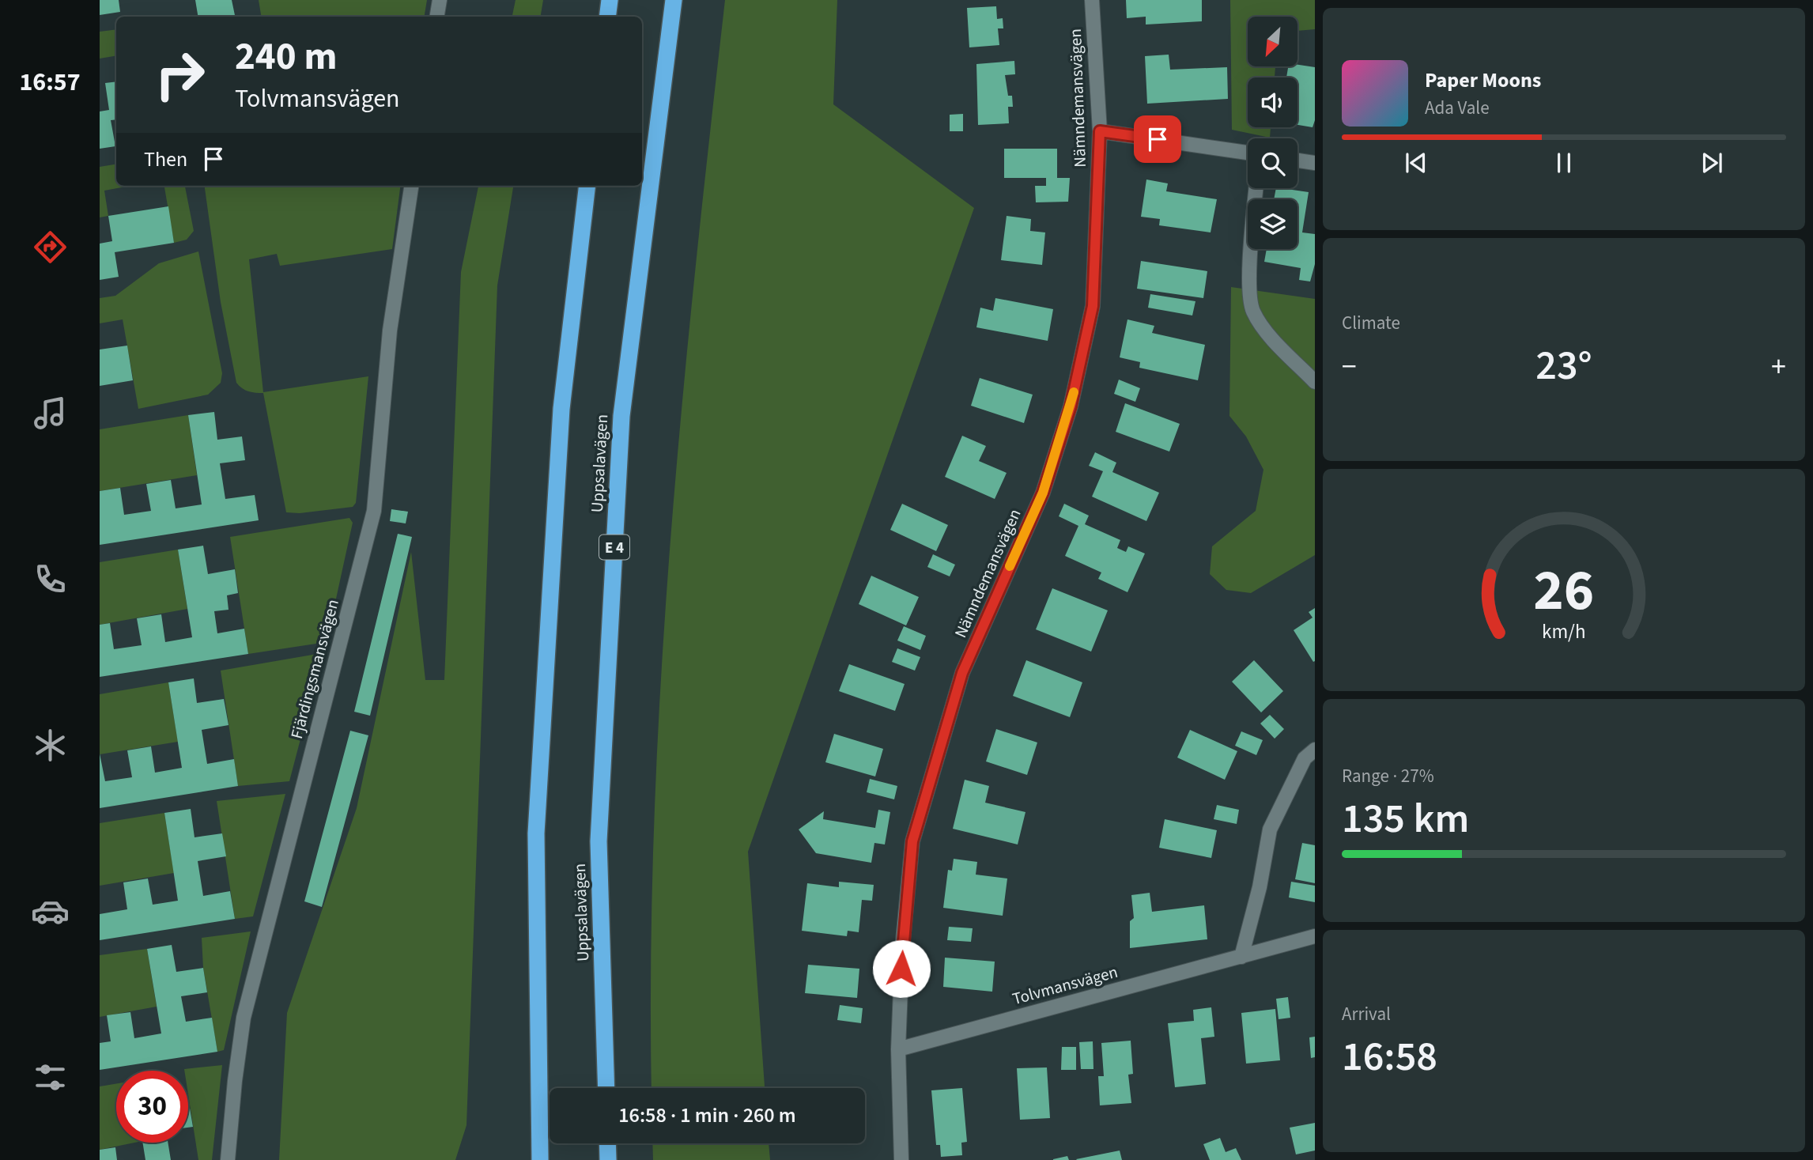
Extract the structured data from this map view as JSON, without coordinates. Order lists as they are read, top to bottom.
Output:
{
  "streets": {
    "highway": ["Uppsalavägen", "E 4"],
    "street": ["Nämndemansvägen", "Fjärdingsmansvägen", "Tolvmansvägen"]
  },
  "crossings": [
    ["Nämndemansvägen", "Tolvmansvägen"]
  ],
  "north": "bottom left",
  "page": {
    "tabs": "16:57",
    "turn": ["240 m", "Tolvmansvägen"],
    "song": ["Paper Moons", "Ada Vale"],
    "then": "Then",
    "tile": [
      "Climate",
      ["Range · 27%", "135 km"],
      ["Arrival", "16:58"]
    ],
    "heat": ["−", "23°", "+"],
    "limit": "30",
    "trip": "16:58 · 1 min · 260 m",
    "gauge": ["26", "km/h"]
  }
}
